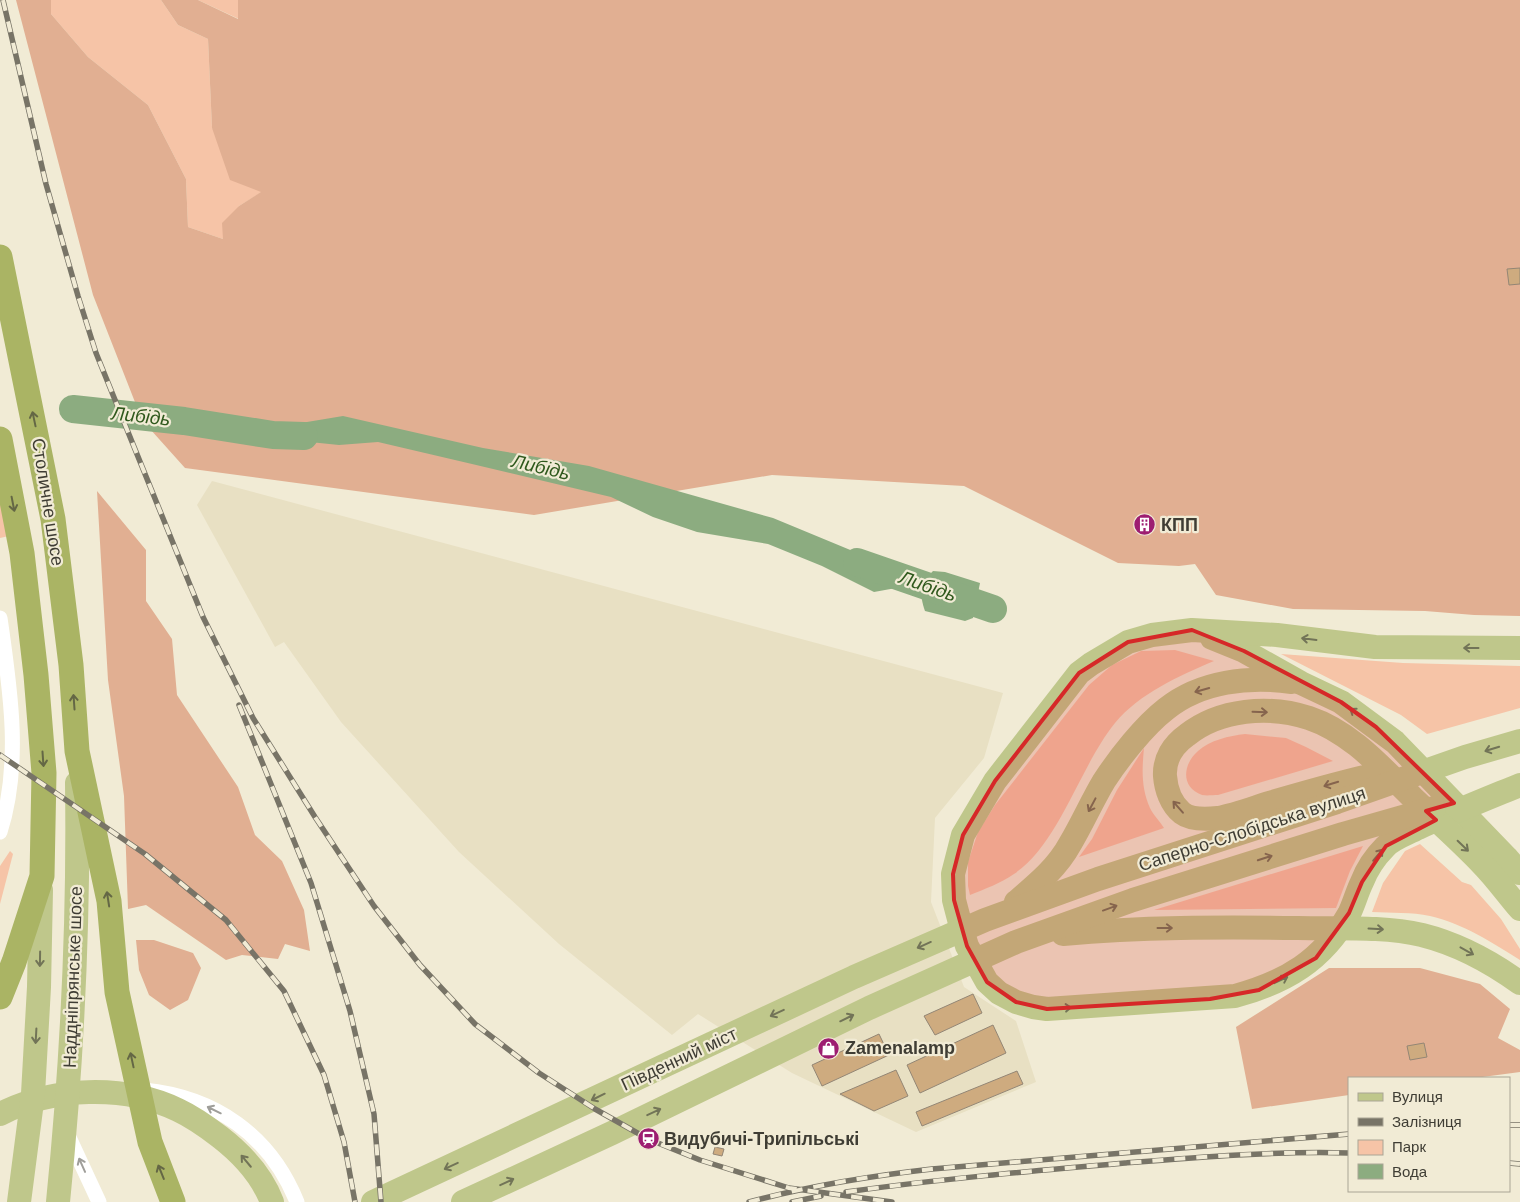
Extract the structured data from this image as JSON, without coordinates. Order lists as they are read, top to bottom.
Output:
{
  "streets": {
    "highway": ["Столичне шосе"],
    "main road": ["Саперно-Слобідська вулиця", "Наддніпрянське шосе", "Південний міст"]
  },
  "crossings": [
    ["Столичне шосе", "Наддніпрянське шосе"],
    ["Саперно-Слобідська вулиця", "Південний міст"]
  ],
  "water": ["Либідь"],
  "places": {
    "building": ["КПП"],
    "shop": ["Zamenalamp"],
    "station": ["Видубичі-Трипільські"]
  },
  "legend": [
    "Вулиця",
    "Залізниця",
    "Парк",
    "Вода"
  ]
}
